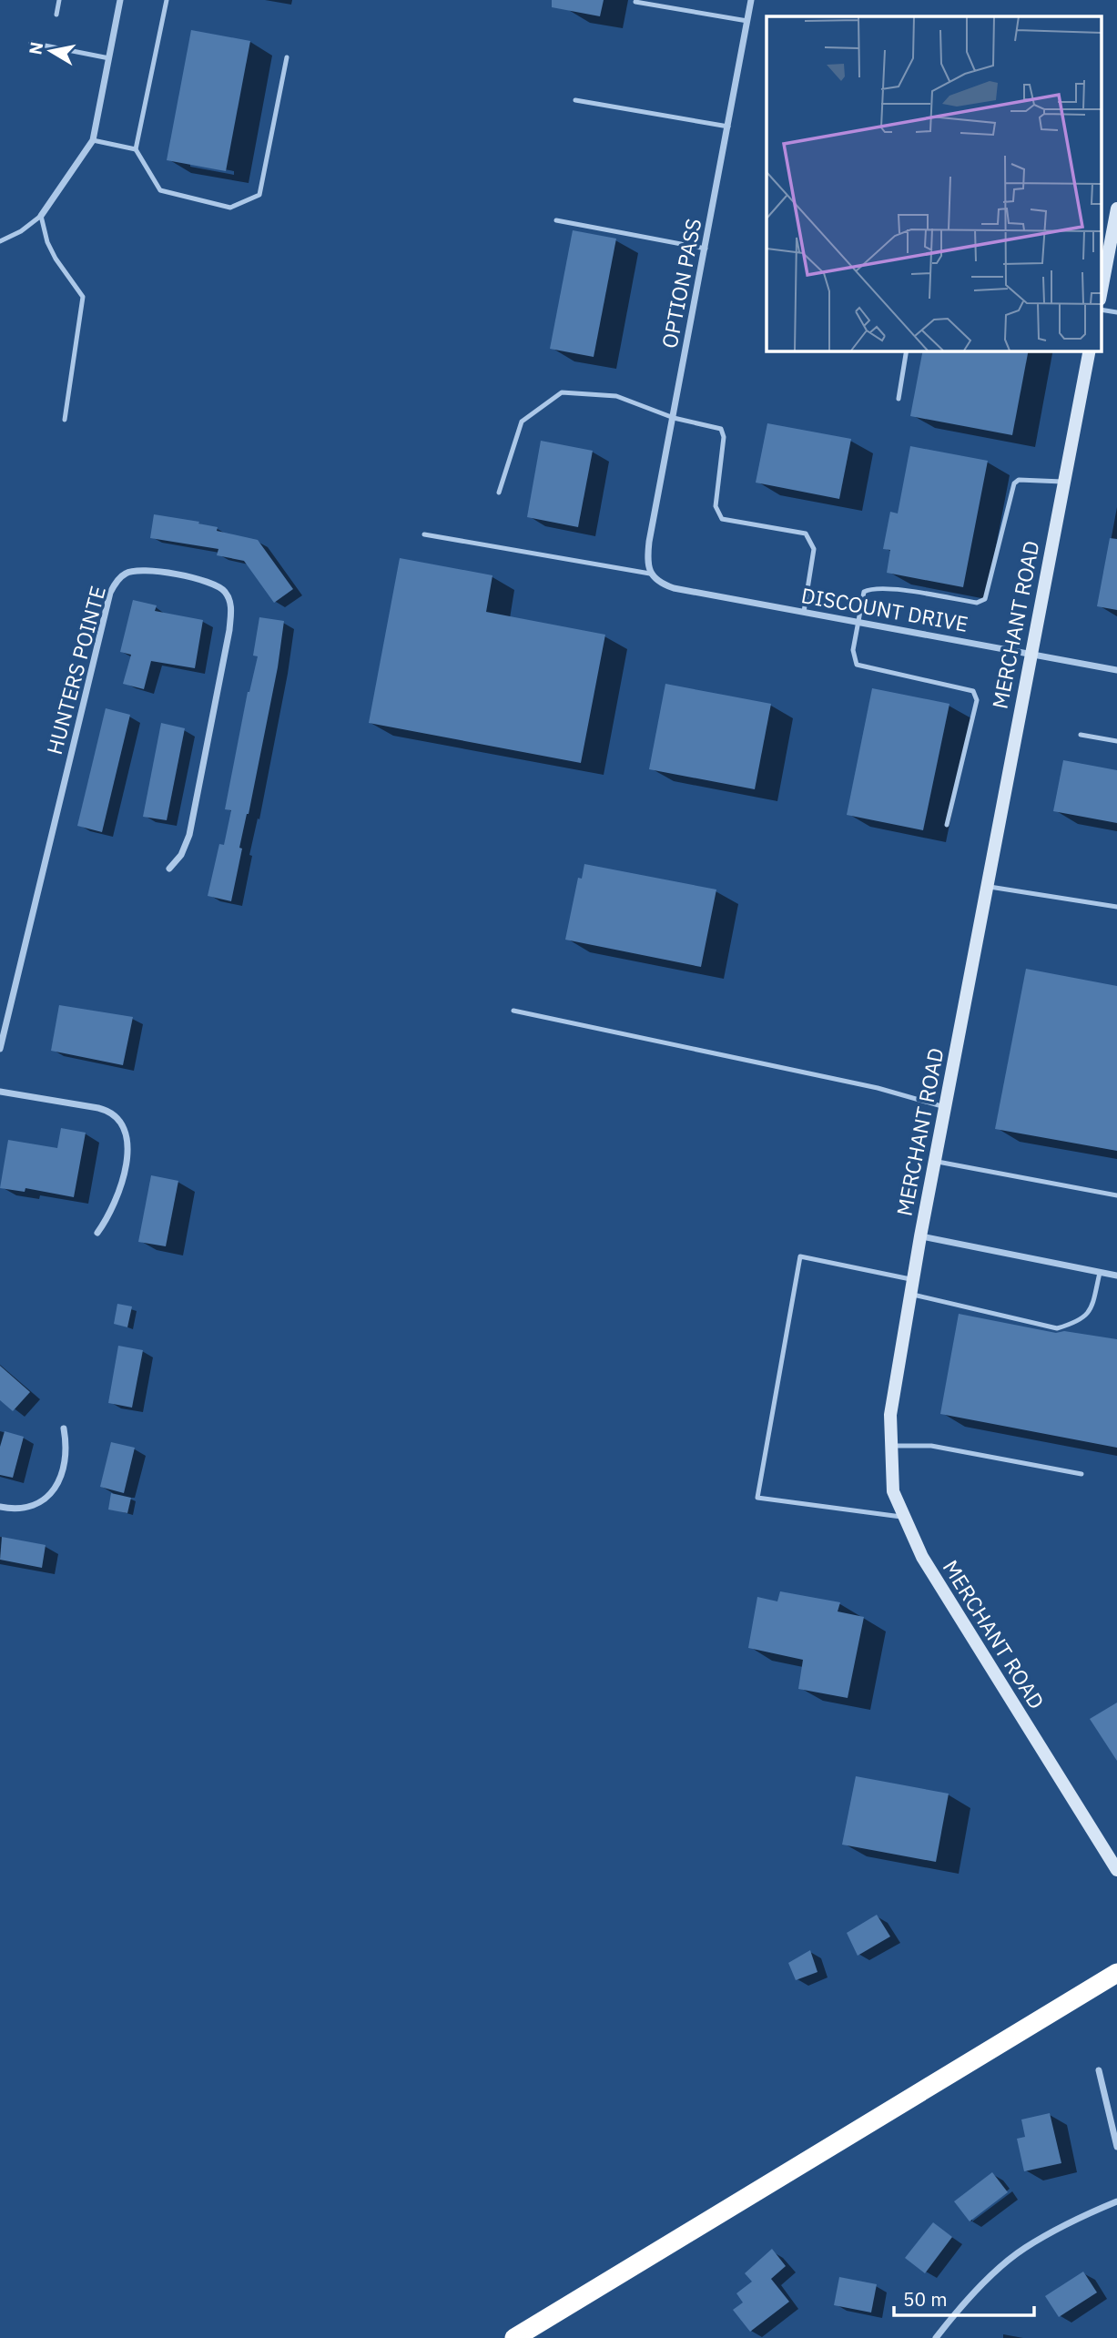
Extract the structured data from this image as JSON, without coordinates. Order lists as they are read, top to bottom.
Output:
{
  "streets": {
    "street": [
      "OPTION PASS",
      "DISCOUNT DRIVE",
      "MERCHANT ROAD",
      "HUNTERS POINTE"
    ]
  },
  "crossings": [
    ["OPTION PASS", "DISCOUNT DRIVE"],
    ["DISCOUNT DRIVE", "MERCHANT ROAD"]
  ],
  "scale_bar": "50 m",
  "north": "left"
}
